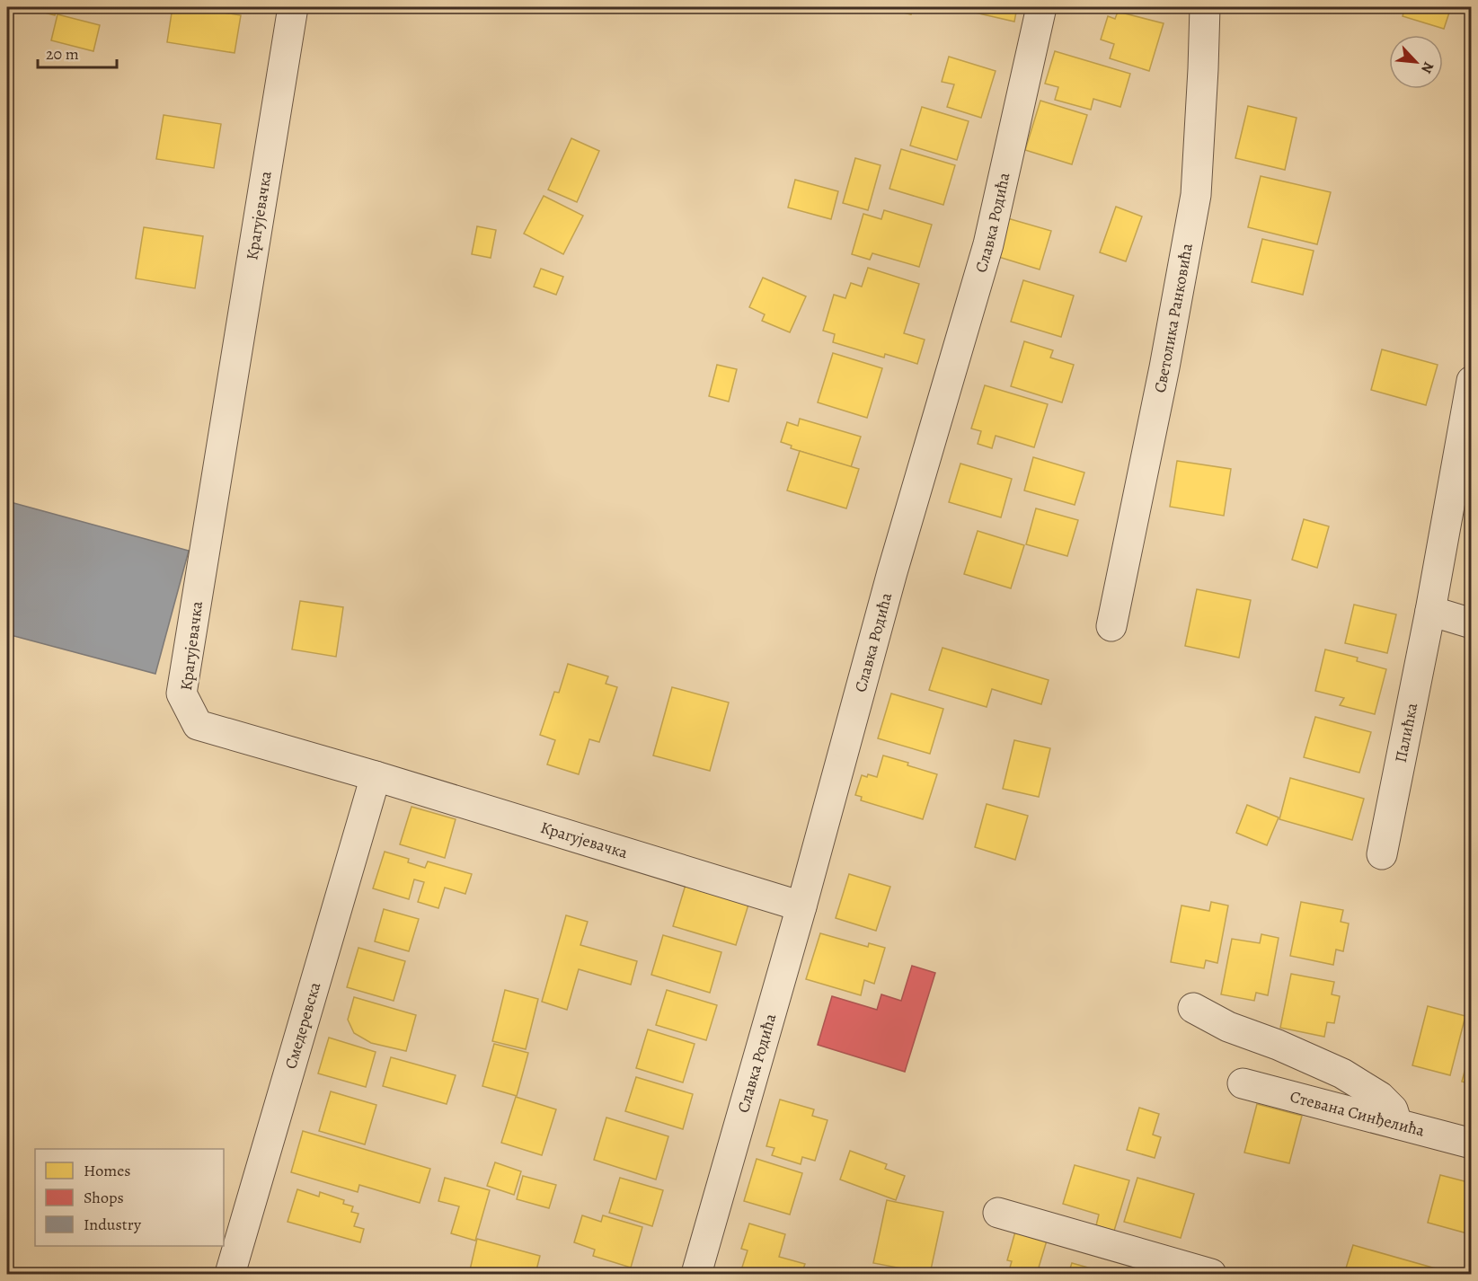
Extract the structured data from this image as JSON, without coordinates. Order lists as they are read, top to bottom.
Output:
{
  "streets": {
    "street": [
      "Крагујевачка",
      "Славка Родића",
      "Светолика Ранковића",
      "Палићка",
      "Смедеревска",
      "Стевана Синђелића"
    ]
  },
  "crossings": [
    ["Крагујевачка", "Славка Родића"],
    ["Крагујевачка", "Смедеревска"]
  ],
  "legend": ["Homes", "Shops", "Industry"],
  "scale_bar": "20 m",
  "north": "bottom right"
}
